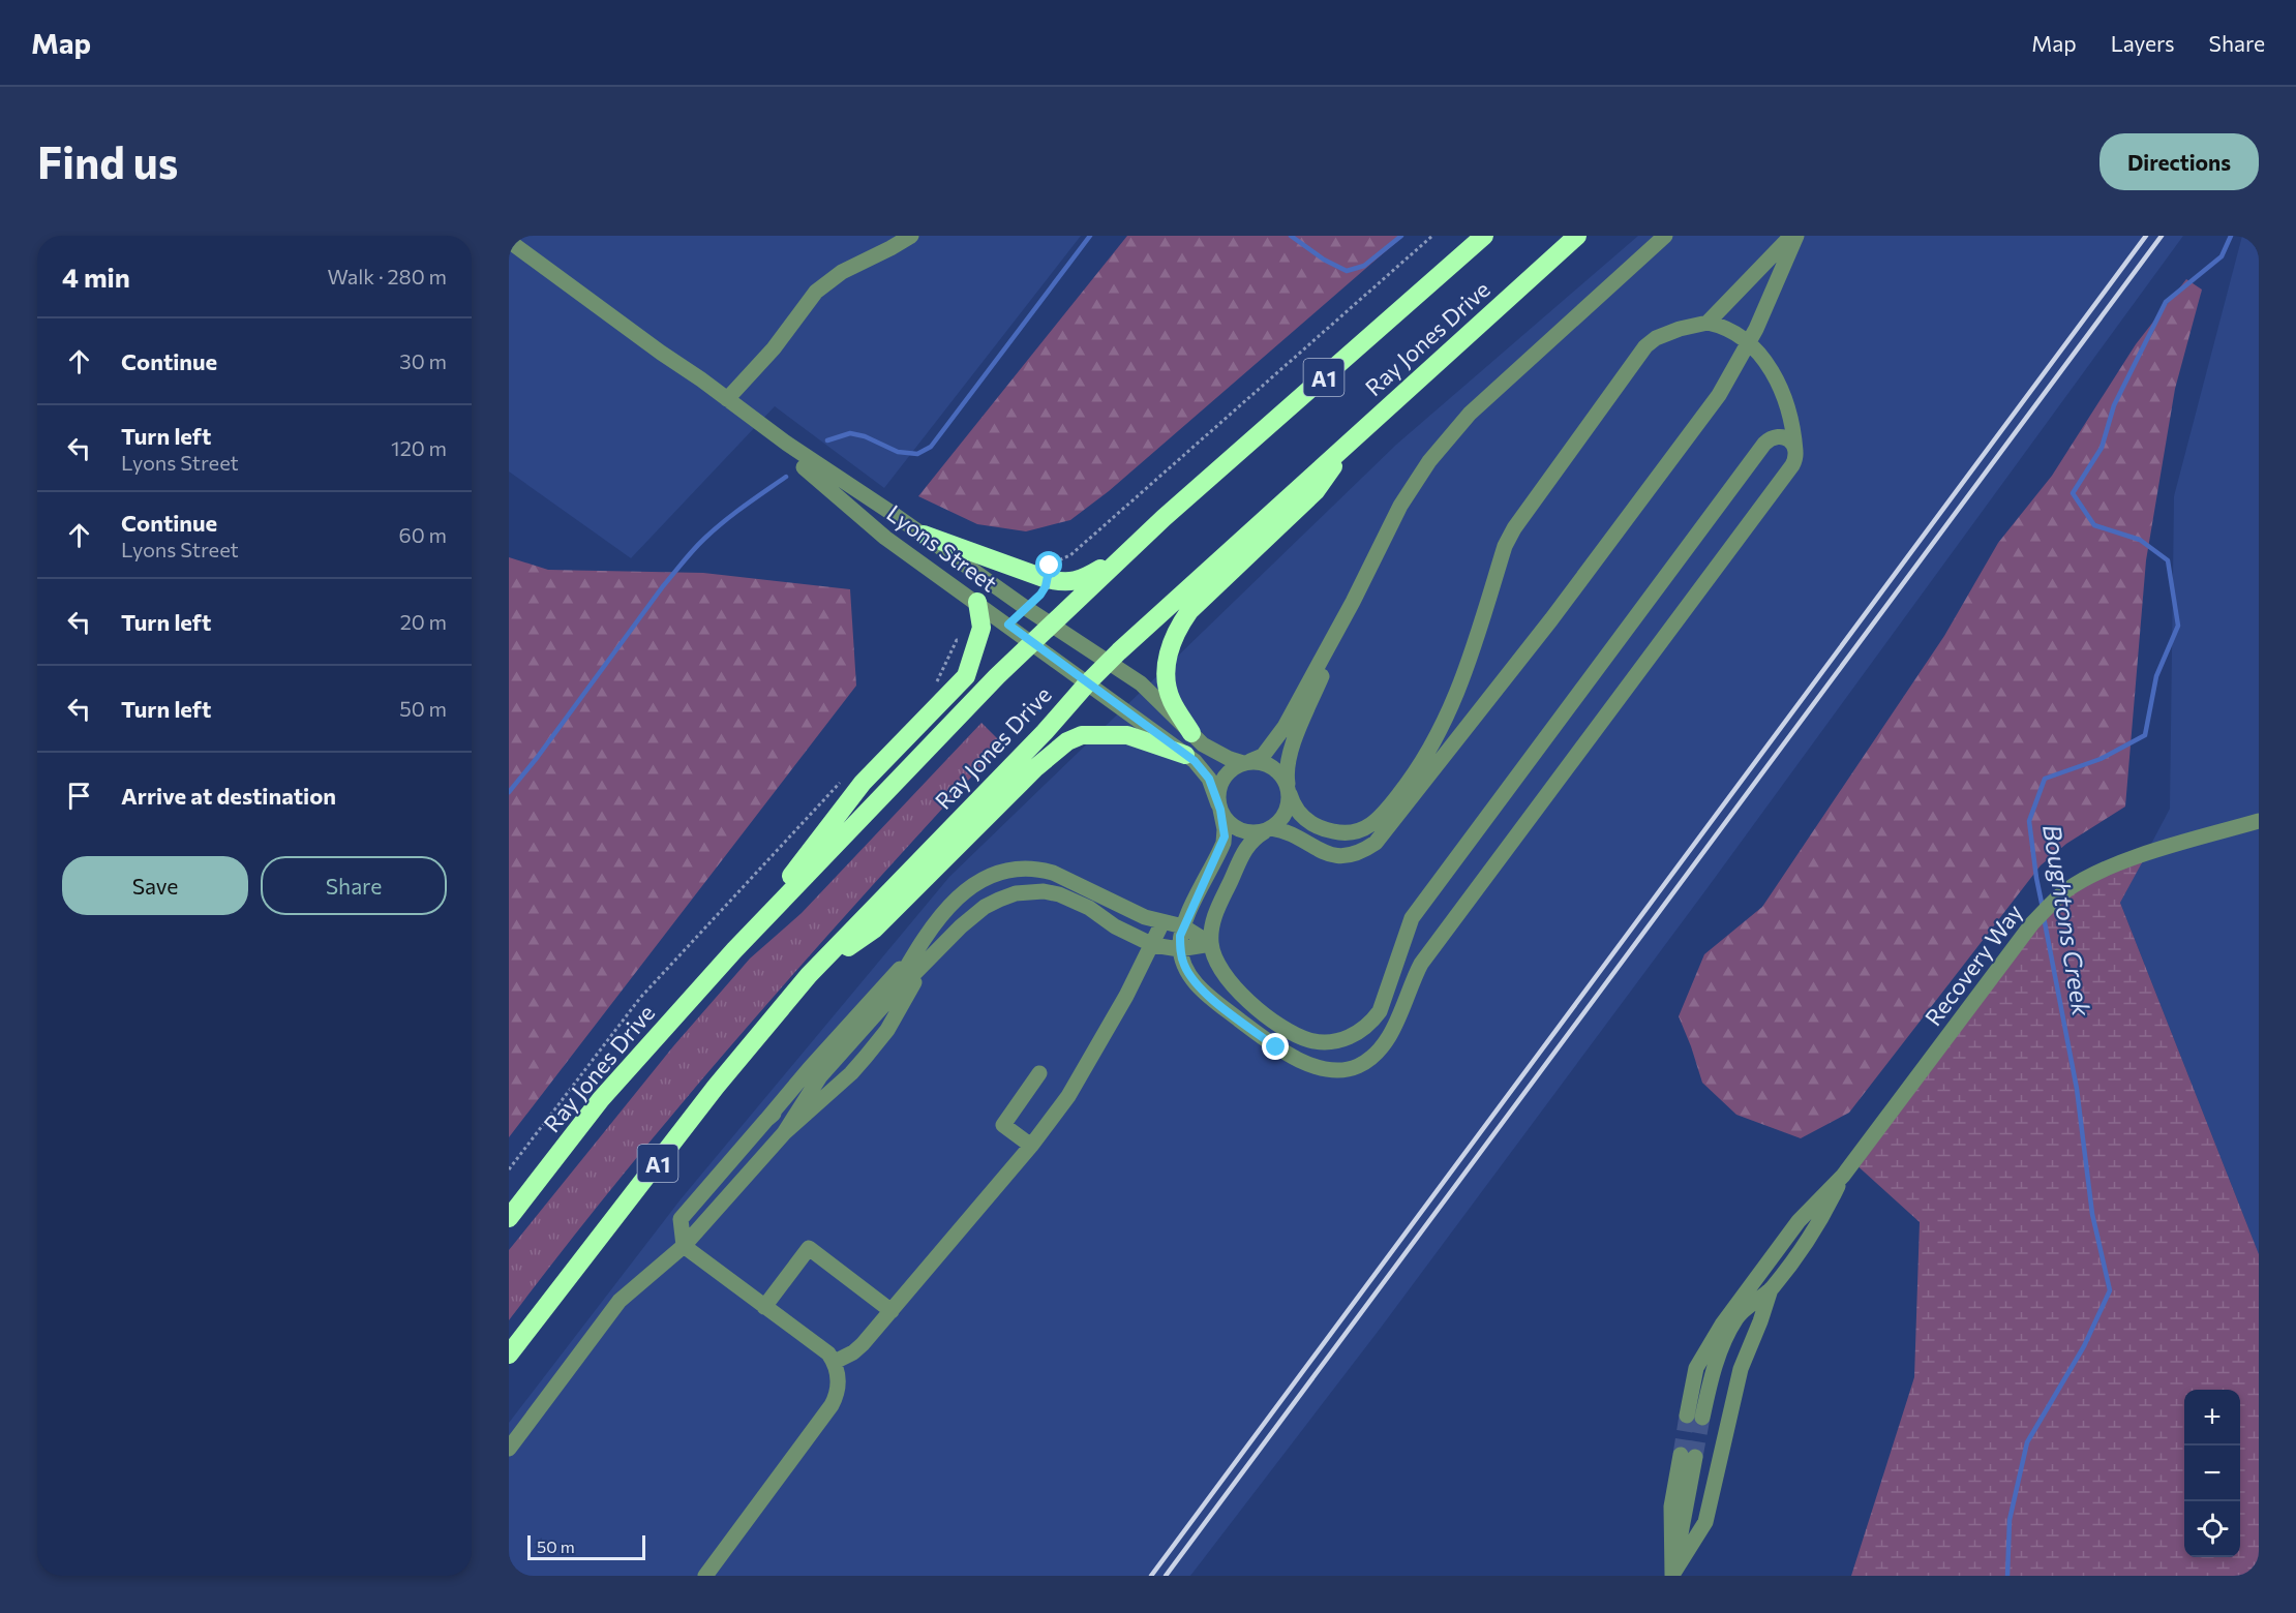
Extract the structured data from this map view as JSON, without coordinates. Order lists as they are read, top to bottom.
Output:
{
  "streets": {
    "highway": ["Ray Jones Drive", "A1"],
    "street": ["Lyons Street", "Recovery Way"]
  },
  "crossings": [
    ["Ray Jones Drive", "Lyons Street"]
  ],
  "water": ["Boughtons Creek"],
  "scale_bar": "50 m",
  "page": {
    "header": "Map",
    "nav": ["Map", "Layers", "Share"],
    "buttons": [
      "Directions",
      ["Save", "Share"]
    ],
    "title": "Find us",
    "heading": ["4 min", "Walk · 280 m"],
    "list": [
      ["Continue", "30 m"],
      ["Turn left", "Lyons Street", "120 m"],
      ["Continue", "Lyons Street", "60 m"],
      ["Turn left", "20 m"],
      ["Turn left", "50 m"],
      "Arrive at destination"
    ],
    "map_buttons": ["+", "−"],
    "scale": "50 m"
  }
}
